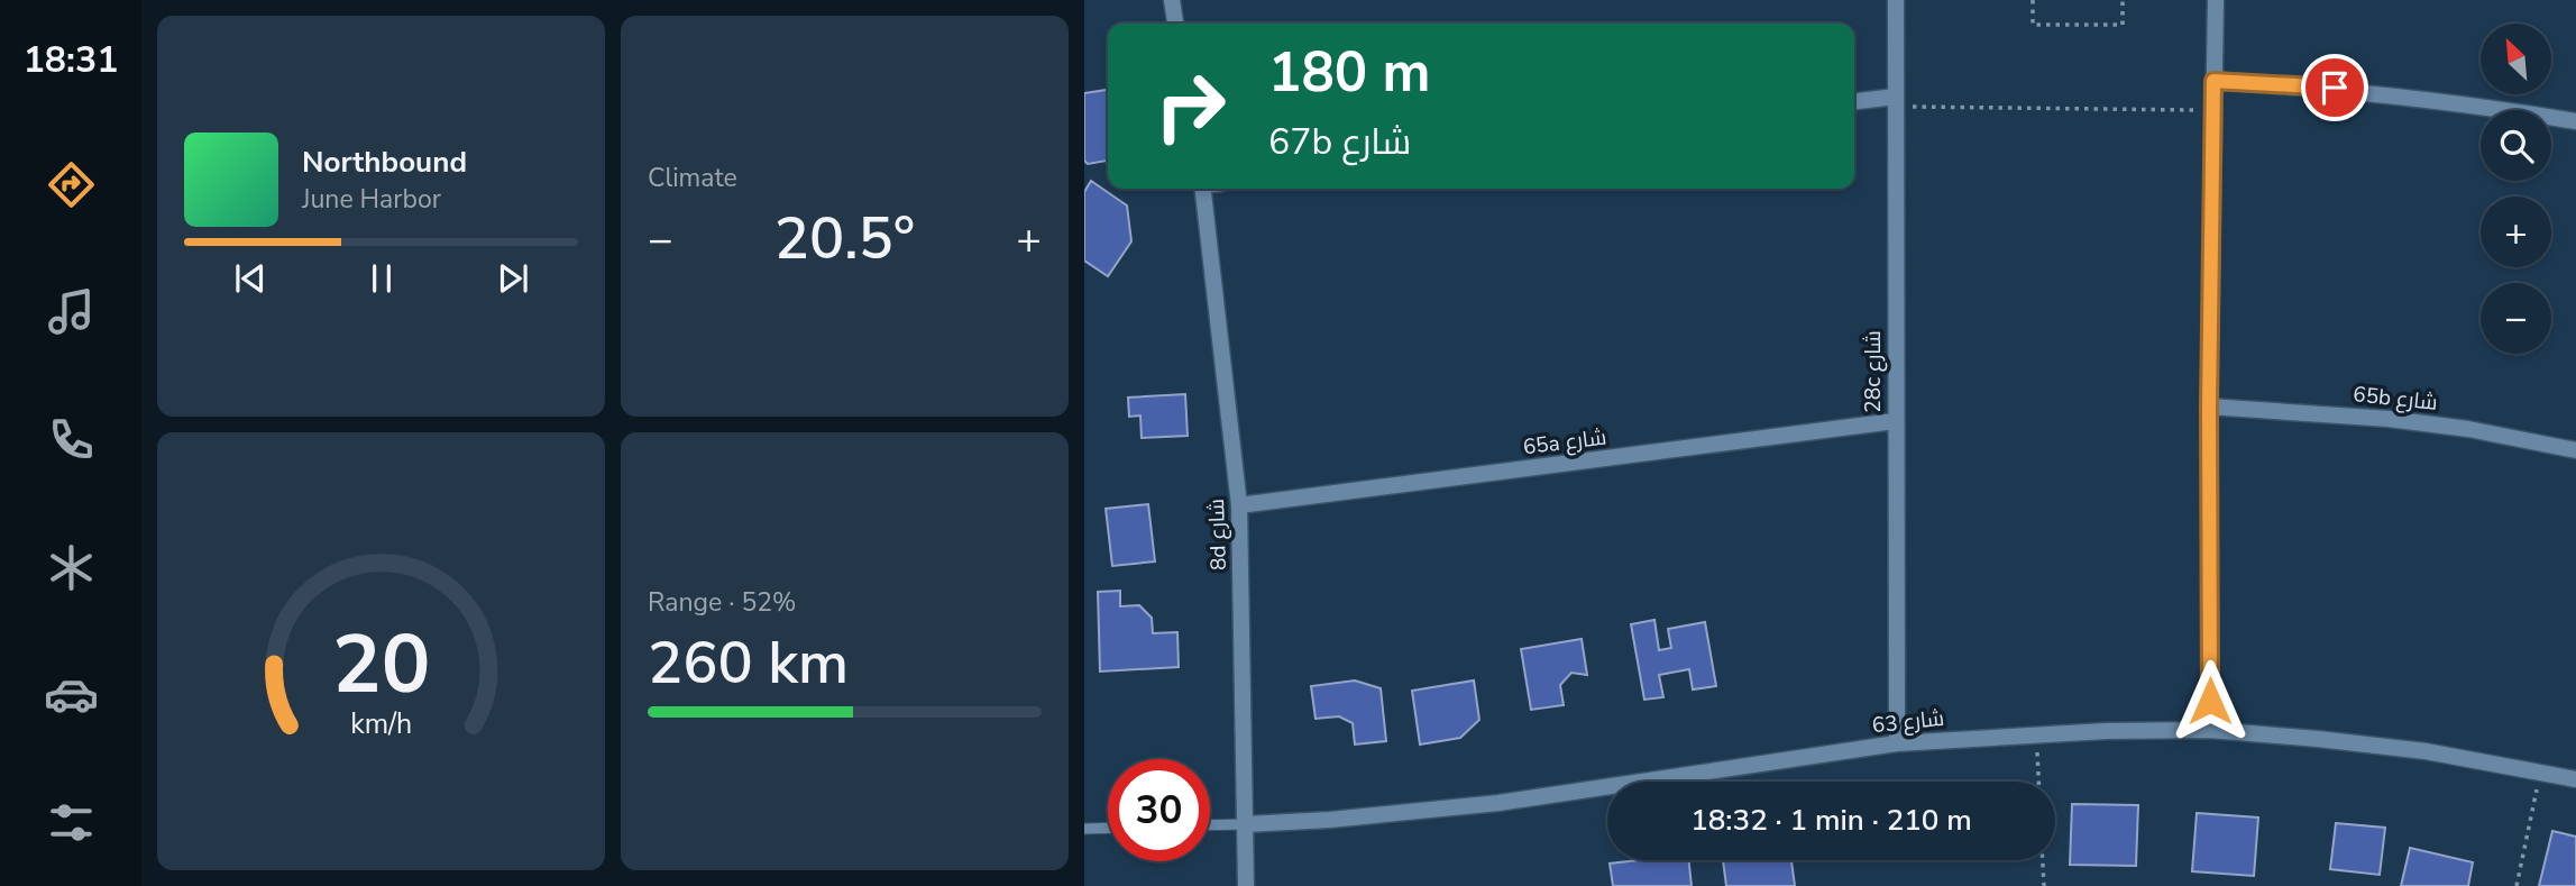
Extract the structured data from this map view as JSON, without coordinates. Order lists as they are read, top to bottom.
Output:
{
  "streets": {
    "street": [
      "28c شارع",
      "65b شارع",
      "65a شارع",
      "8d شارع",
      "شارع 63"
    ]
  },
  "crossings": [
    ["28c شارع", "65a شارع"],
    ["28c شارع", "شارع 63"],
    ["65a شارع", "8d شارع"],
    ["8d شارع", "شارع 63"]
  ],
  "north": "top left",
  "page": {
    "tabs": "18:31",
    "tile": [
      "Climate",
      ["Range · 52%", "260 km"]
    ],
    "map_buttons": ["+", "−"],
    "turn": ["180 m", "67b شارع"],
    "song": ["Northbound", "June Harbor"],
    "heat": ["−", "20.5°", "+"],
    "limit": "30",
    "trip": "18:32 · 1 min · 210 m",
    "gauge": ["20", "km/h"]
  }
}
